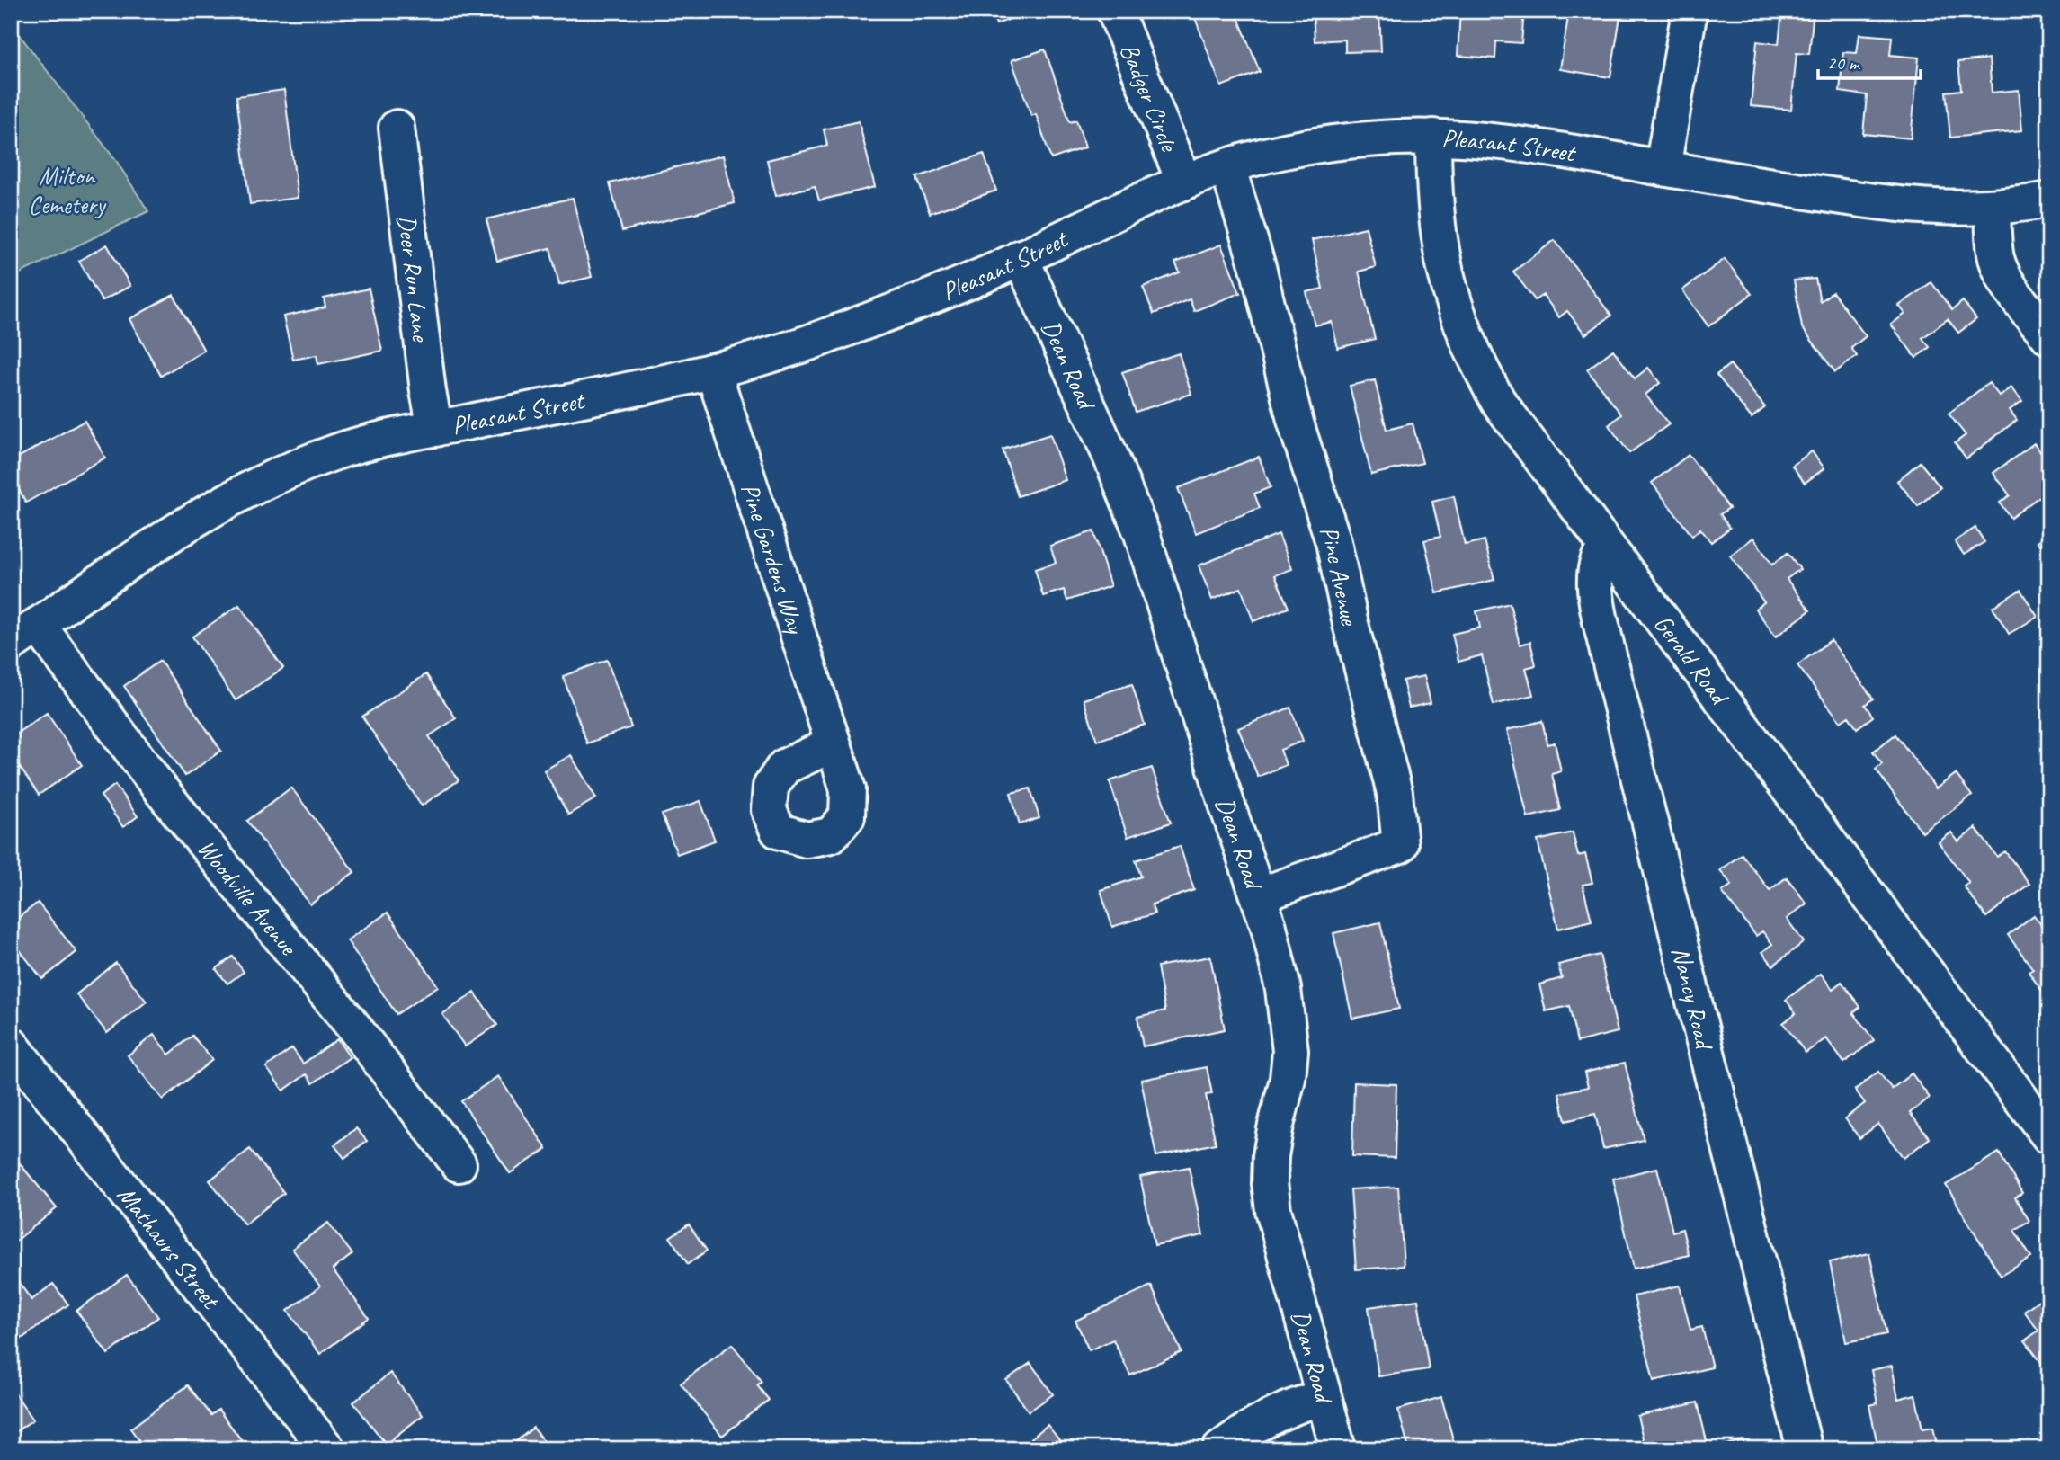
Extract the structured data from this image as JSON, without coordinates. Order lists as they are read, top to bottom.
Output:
{
  "streets": {
    "street": [
      "Badger Circle",
      "Pleasant Street",
      "Deer Run Lane",
      "Dean Road",
      "Pine Gardens Way",
      "Pine Avenue",
      "Gerald Road",
      "Woodville Avenue",
      "Nancy Road",
      "Mathaurs Street"
    ]
  },
  "crossings": [
    ["Badger Circle", "Pleasant Street"],
    ["Pleasant Street", "Deer Run Lane"],
    ["Pleasant Street", "Dean Road"],
    ["Pleasant Street", "Pine Gardens Way"],
    ["Pleasant Street", "Pine Avenue"],
    ["Pleasant Street", "Gerald Road"],
    ["Pleasant Street", "Woodville Avenue"],
    ["Dean Road", "Pine Avenue"],
    ["Gerald Road", "Nancy Road"]
  ],
  "parks": ["Milton Cemetery"],
  "scale_bar": "20 m"
}
